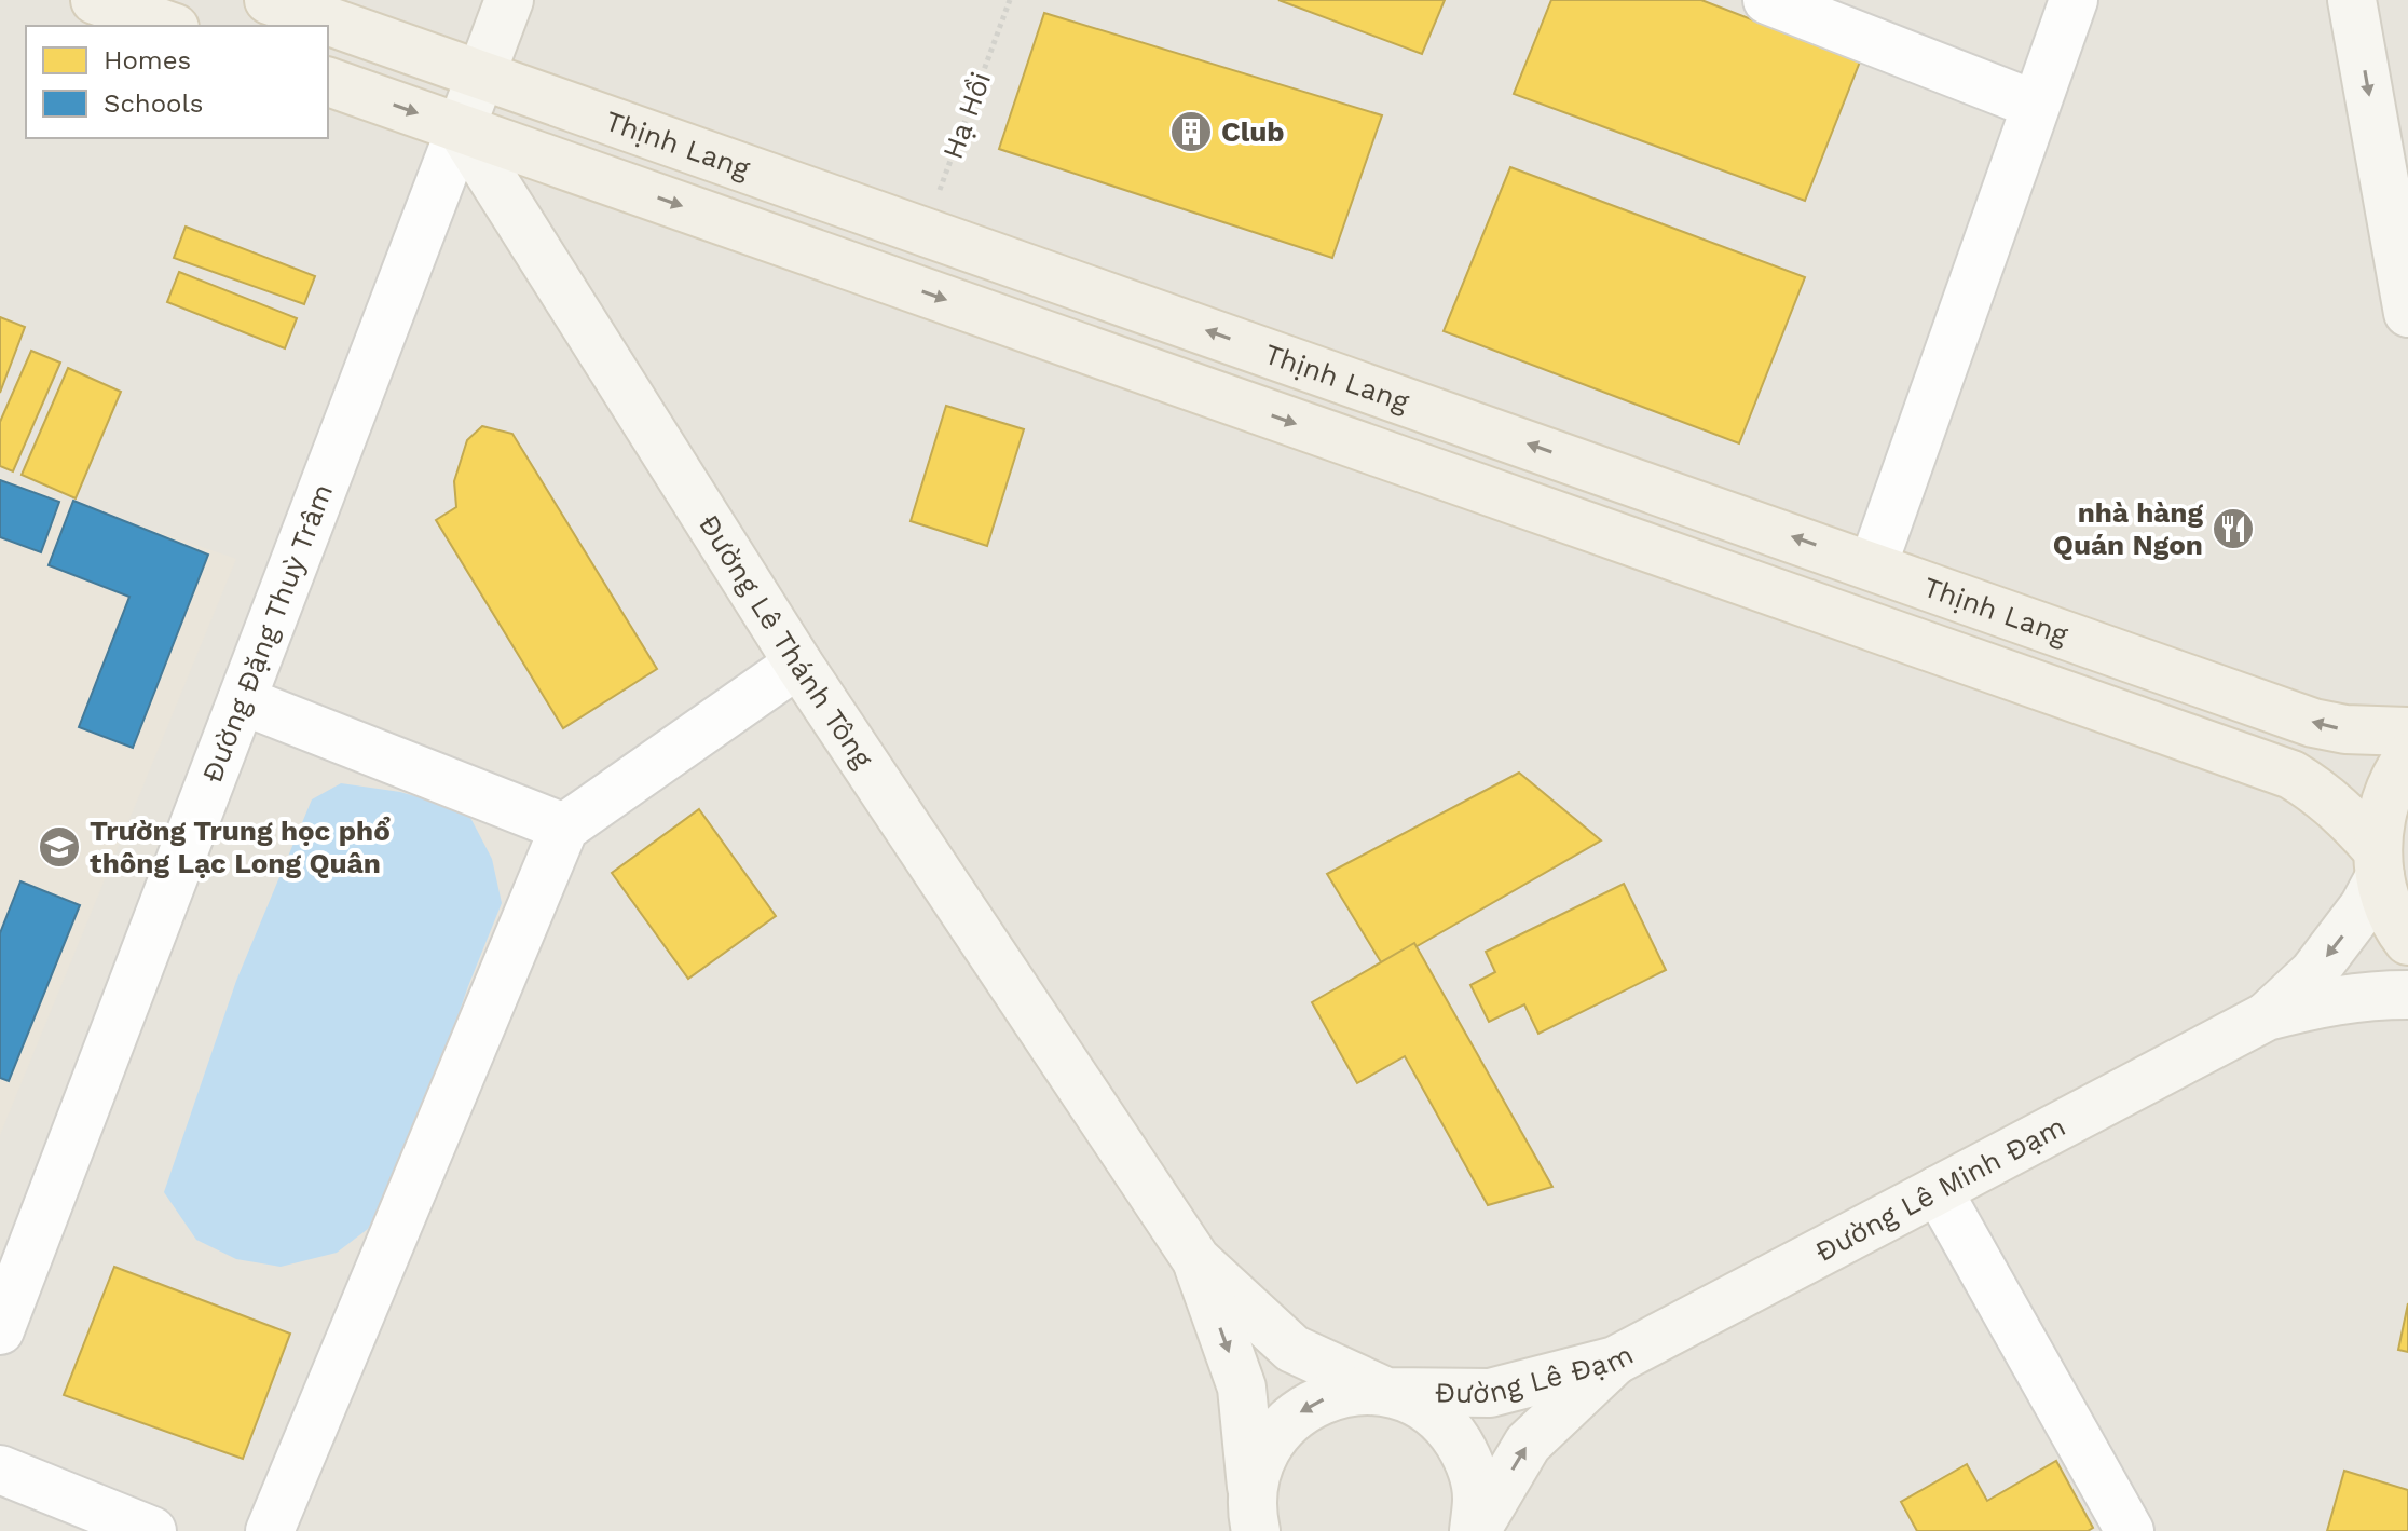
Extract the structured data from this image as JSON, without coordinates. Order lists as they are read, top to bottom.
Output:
{
  "streets": {
    "main road": [
      "Thịnh Lang",
      "Đường Lê Thánh Tông",
      "Đường Lê Minh Đạm",
      "Đường Lê Đạm"
    ],
    "street": ["Đường Đặng Thuỳ Trâm"],
    "path": ["Hạ Hồi"]
  },
  "crossings": [
    ["Hạ Hồi", "Thịnh Lang"],
    ["Thịnh Lang", "Đường Đặng Thuỳ Trâm"],
    ["Thịnh Lang", "Đường Lê Thánh Tông"],
    ["Thịnh Lang", "Đường Lê Minh Đạm"],
    ["Đường Đặng Thuỳ Trâm", "Đường Lê Thánh Tông"],
    ["Đường Lê Thánh Tông", "Đường Lê Đạm"],
    ["Đường Lê Minh Đạm", "Đường Lê Đạm"]
  ],
  "places": {
    "building": ["Club"],
    "restaurant": ["nhà hàng Quán Ngon"],
    "school or university": ["Trường Trung học phổ thông Lạc Long Quân"]
  },
  "legend": ["Homes", "Schools"]
}
